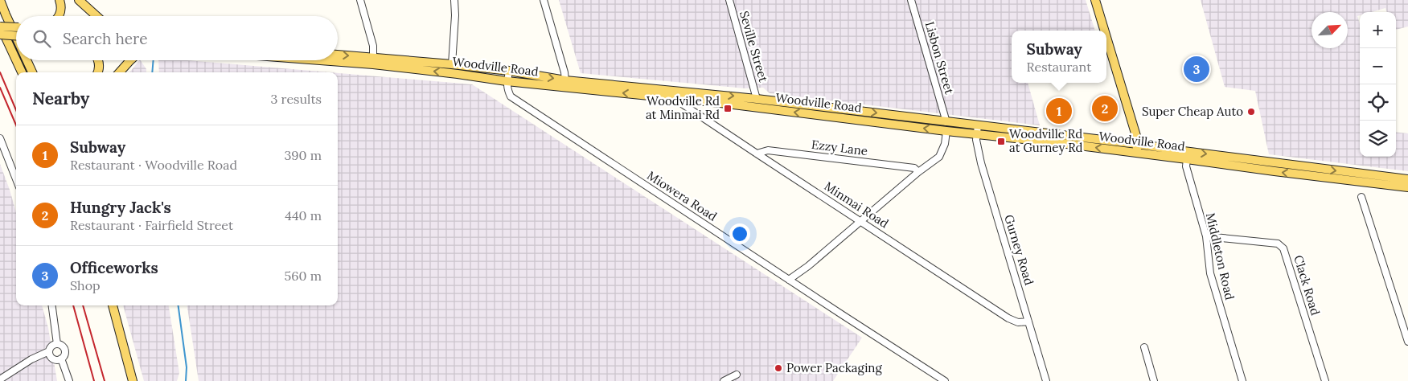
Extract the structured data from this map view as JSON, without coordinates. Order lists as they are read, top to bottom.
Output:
{
  "streets": {
    "main road": ["Woodville Road"],
    "street": [
      "Seville Street",
      "Lisbon Street",
      "Ezzy Lane",
      "Miowera Road",
      "Minmai Road",
      "Gurney Road",
      "Middleton Road",
      "Clack Road"
    ]
  },
  "crossings": [
    ["Seville Street", "Woodville Road"],
    ["Lisbon Street", "Woodville Road"],
    ["Woodville Road", "Miowera Road"],
    ["Woodville Road", "Minmai Road"],
    ["Woodville Road", "Gurney Road"],
    ["Woodville Road", "Middleton Road"],
    ["Ezzy Lane", "Minmai Road"],
    ["Minmai Road", "Gurney Road"],
    ["Middleton Road", "Clack Road"]
  ],
  "places": {
    "transit": ["Woodville Rd at Minmai Rd", "Woodville Rd at Gurney Rd"],
    "other": ["Super Cheap Auto", "Power Packaging"]
  },
  "north": "top right",
  "page": {
    "map_buttons": ["+", "−"],
    "search": "Search here",
    "popup": ["Subway", "Restaurant"],
    "pins": ["3", "2", "1"],
    "heading": ["Nearby", "3 results"],
    "list": [
      {
        "mark": "1",
        "name": "Subway",
        "note": "Restaurant · Woodville Road",
        "value": "390 m"
      },
      {
        "mark": "2",
        "name": "Hungry Jack's",
        "note": "Restaurant · Fairfield Street",
        "value": "440 m"
      },
      {
        "mark": "3",
        "name": "Officeworks",
        "note": "Shop",
        "value": "560 m"
      }
    ]
  }
}
